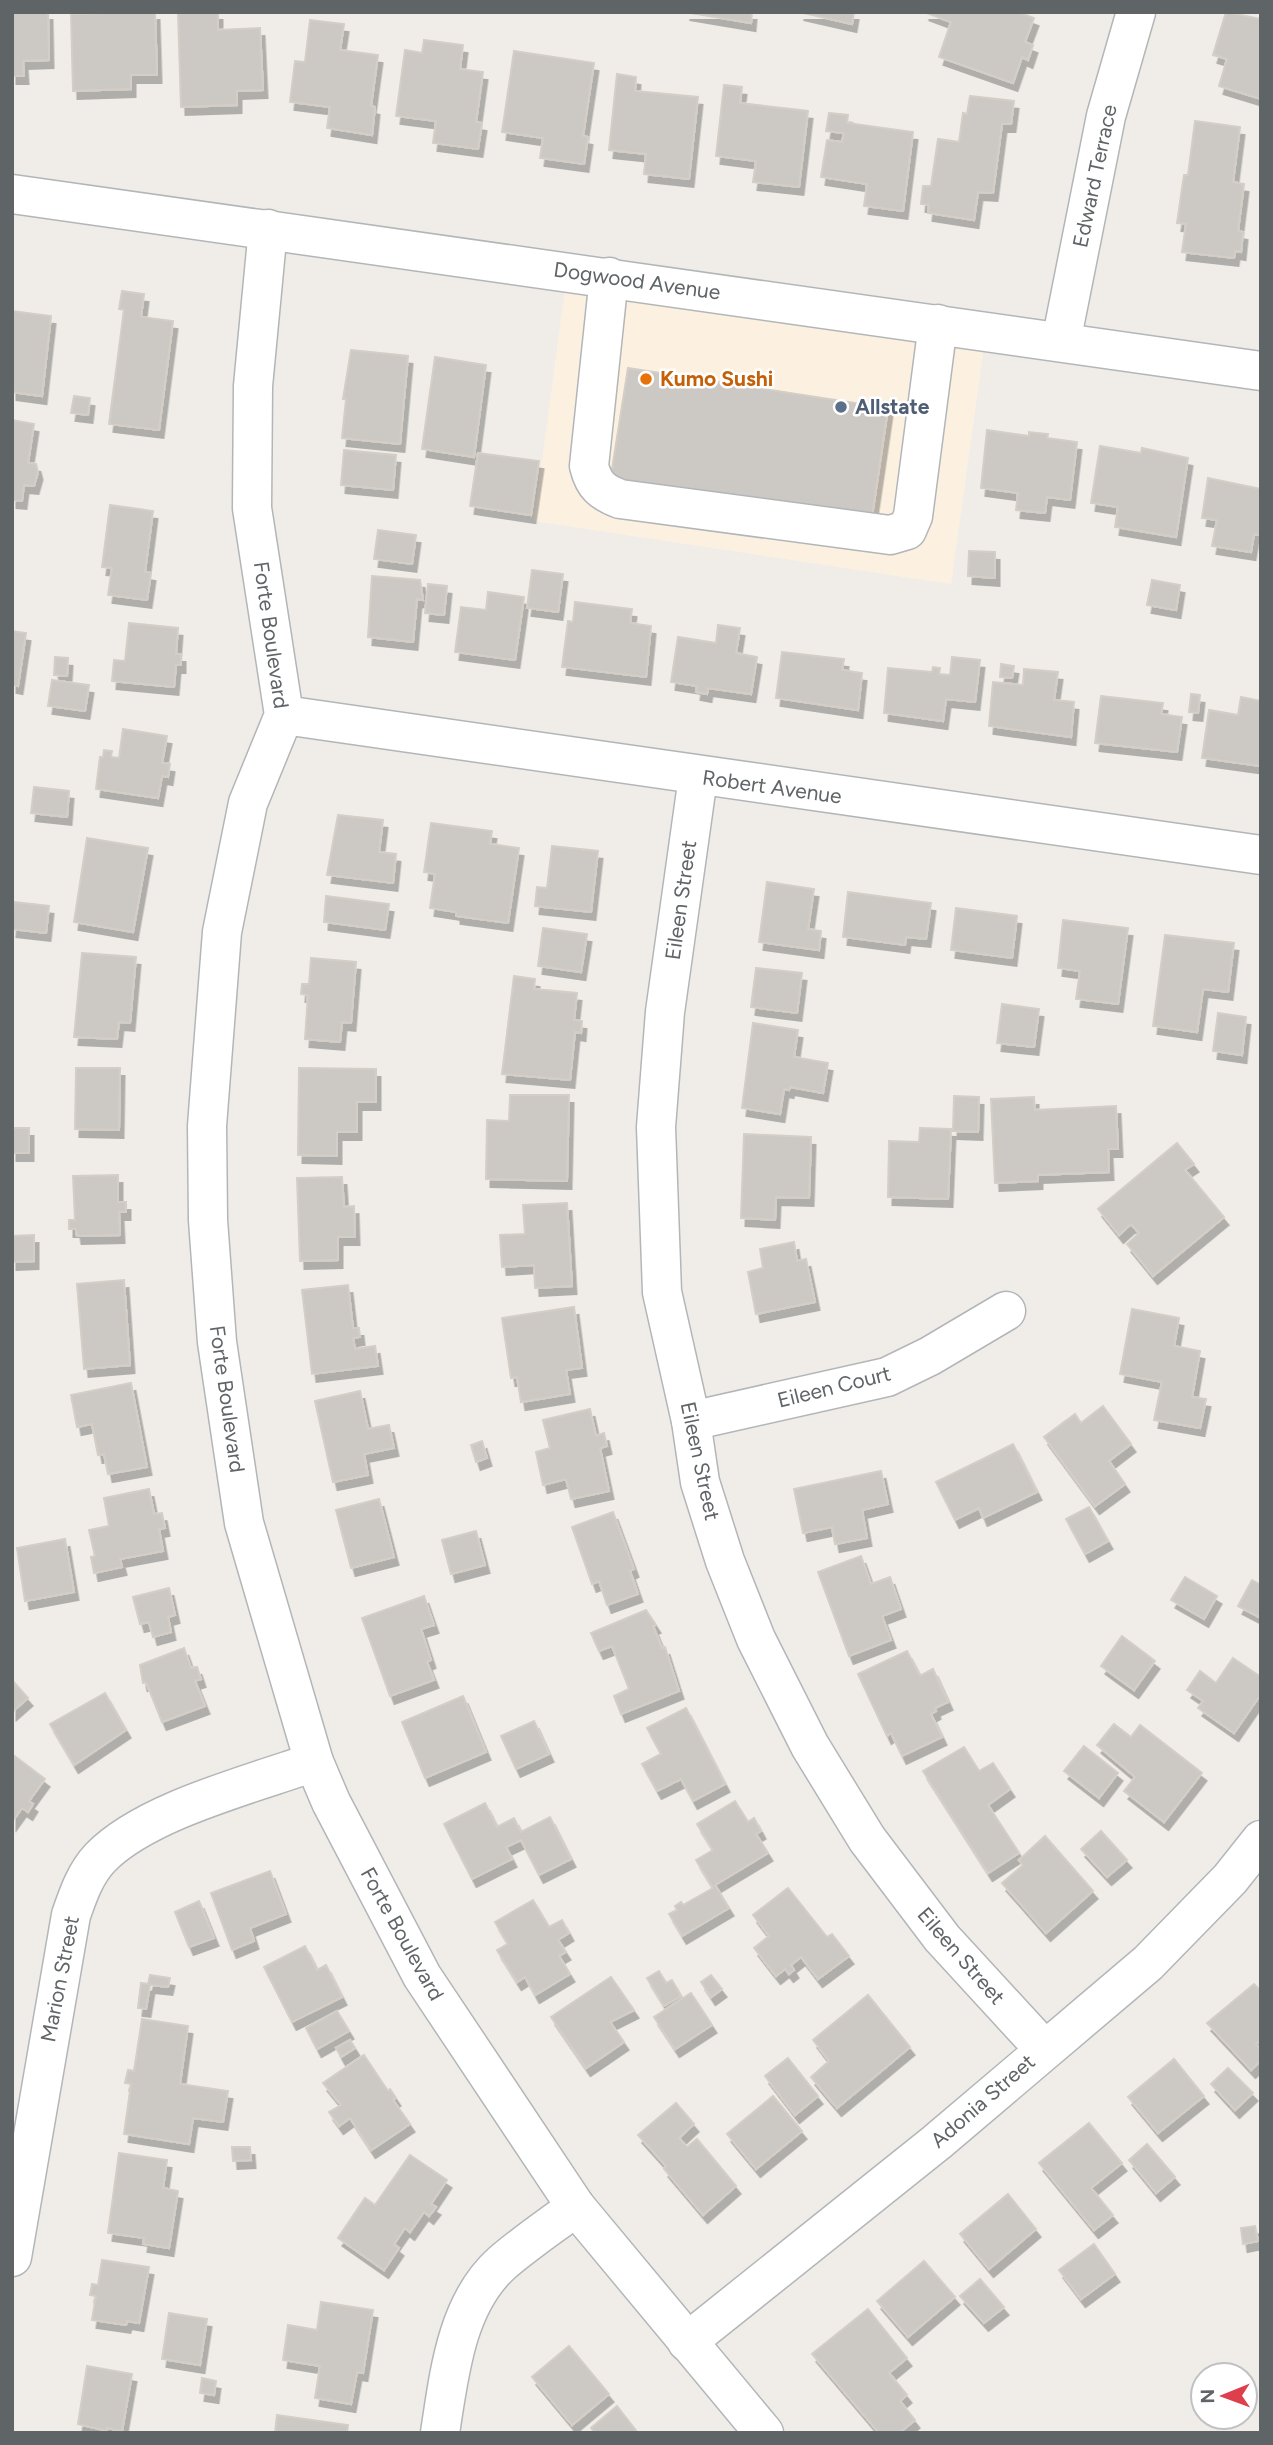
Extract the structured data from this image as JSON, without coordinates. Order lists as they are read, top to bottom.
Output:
{
  "streets": {
    "street": [
      "Edward Terrace",
      "Dogwood Avenue",
      "Forte Boulevard",
      "Robert Avenue",
      "Eileen Street",
      "Eileen Court",
      "Marion Street",
      "Adonia Street"
    ]
  },
  "crossings": [
    ["Edward Terrace", "Dogwood Avenue"],
    ["Dogwood Avenue", "Forte Boulevard"],
    ["Forte Boulevard", "Robert Avenue"],
    ["Forte Boulevard", "Marion Street"],
    ["Forte Boulevard", "Adonia Street"],
    ["Robert Avenue", "Eileen Street"],
    ["Eileen Street", "Eileen Court"],
    ["Eileen Street", "Adonia Street"]
  ],
  "places": ["Kumo Sushi", "Allstate"],
  "north": "left"
}
